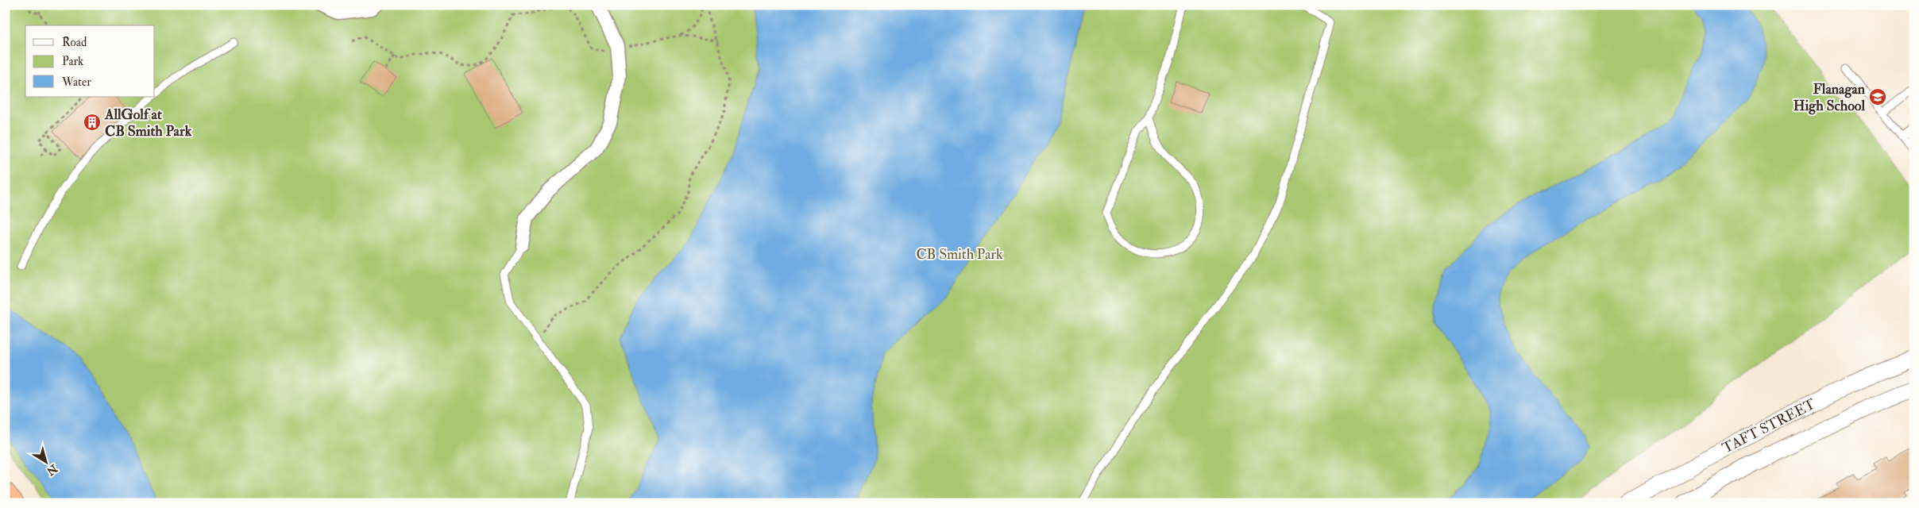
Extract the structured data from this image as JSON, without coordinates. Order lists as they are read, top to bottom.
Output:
{
  "streets": {
    "street": ["TAFT STREET"]
  },
  "parks": ["CB Smith Park"],
  "places": {
    "school or university": ["Flanagan High School"],
    "building": ["AllGolf at CB Smith Park"]
  },
  "legend": ["Road", "Park", "Water"],
  "north": "bottom right"
}
